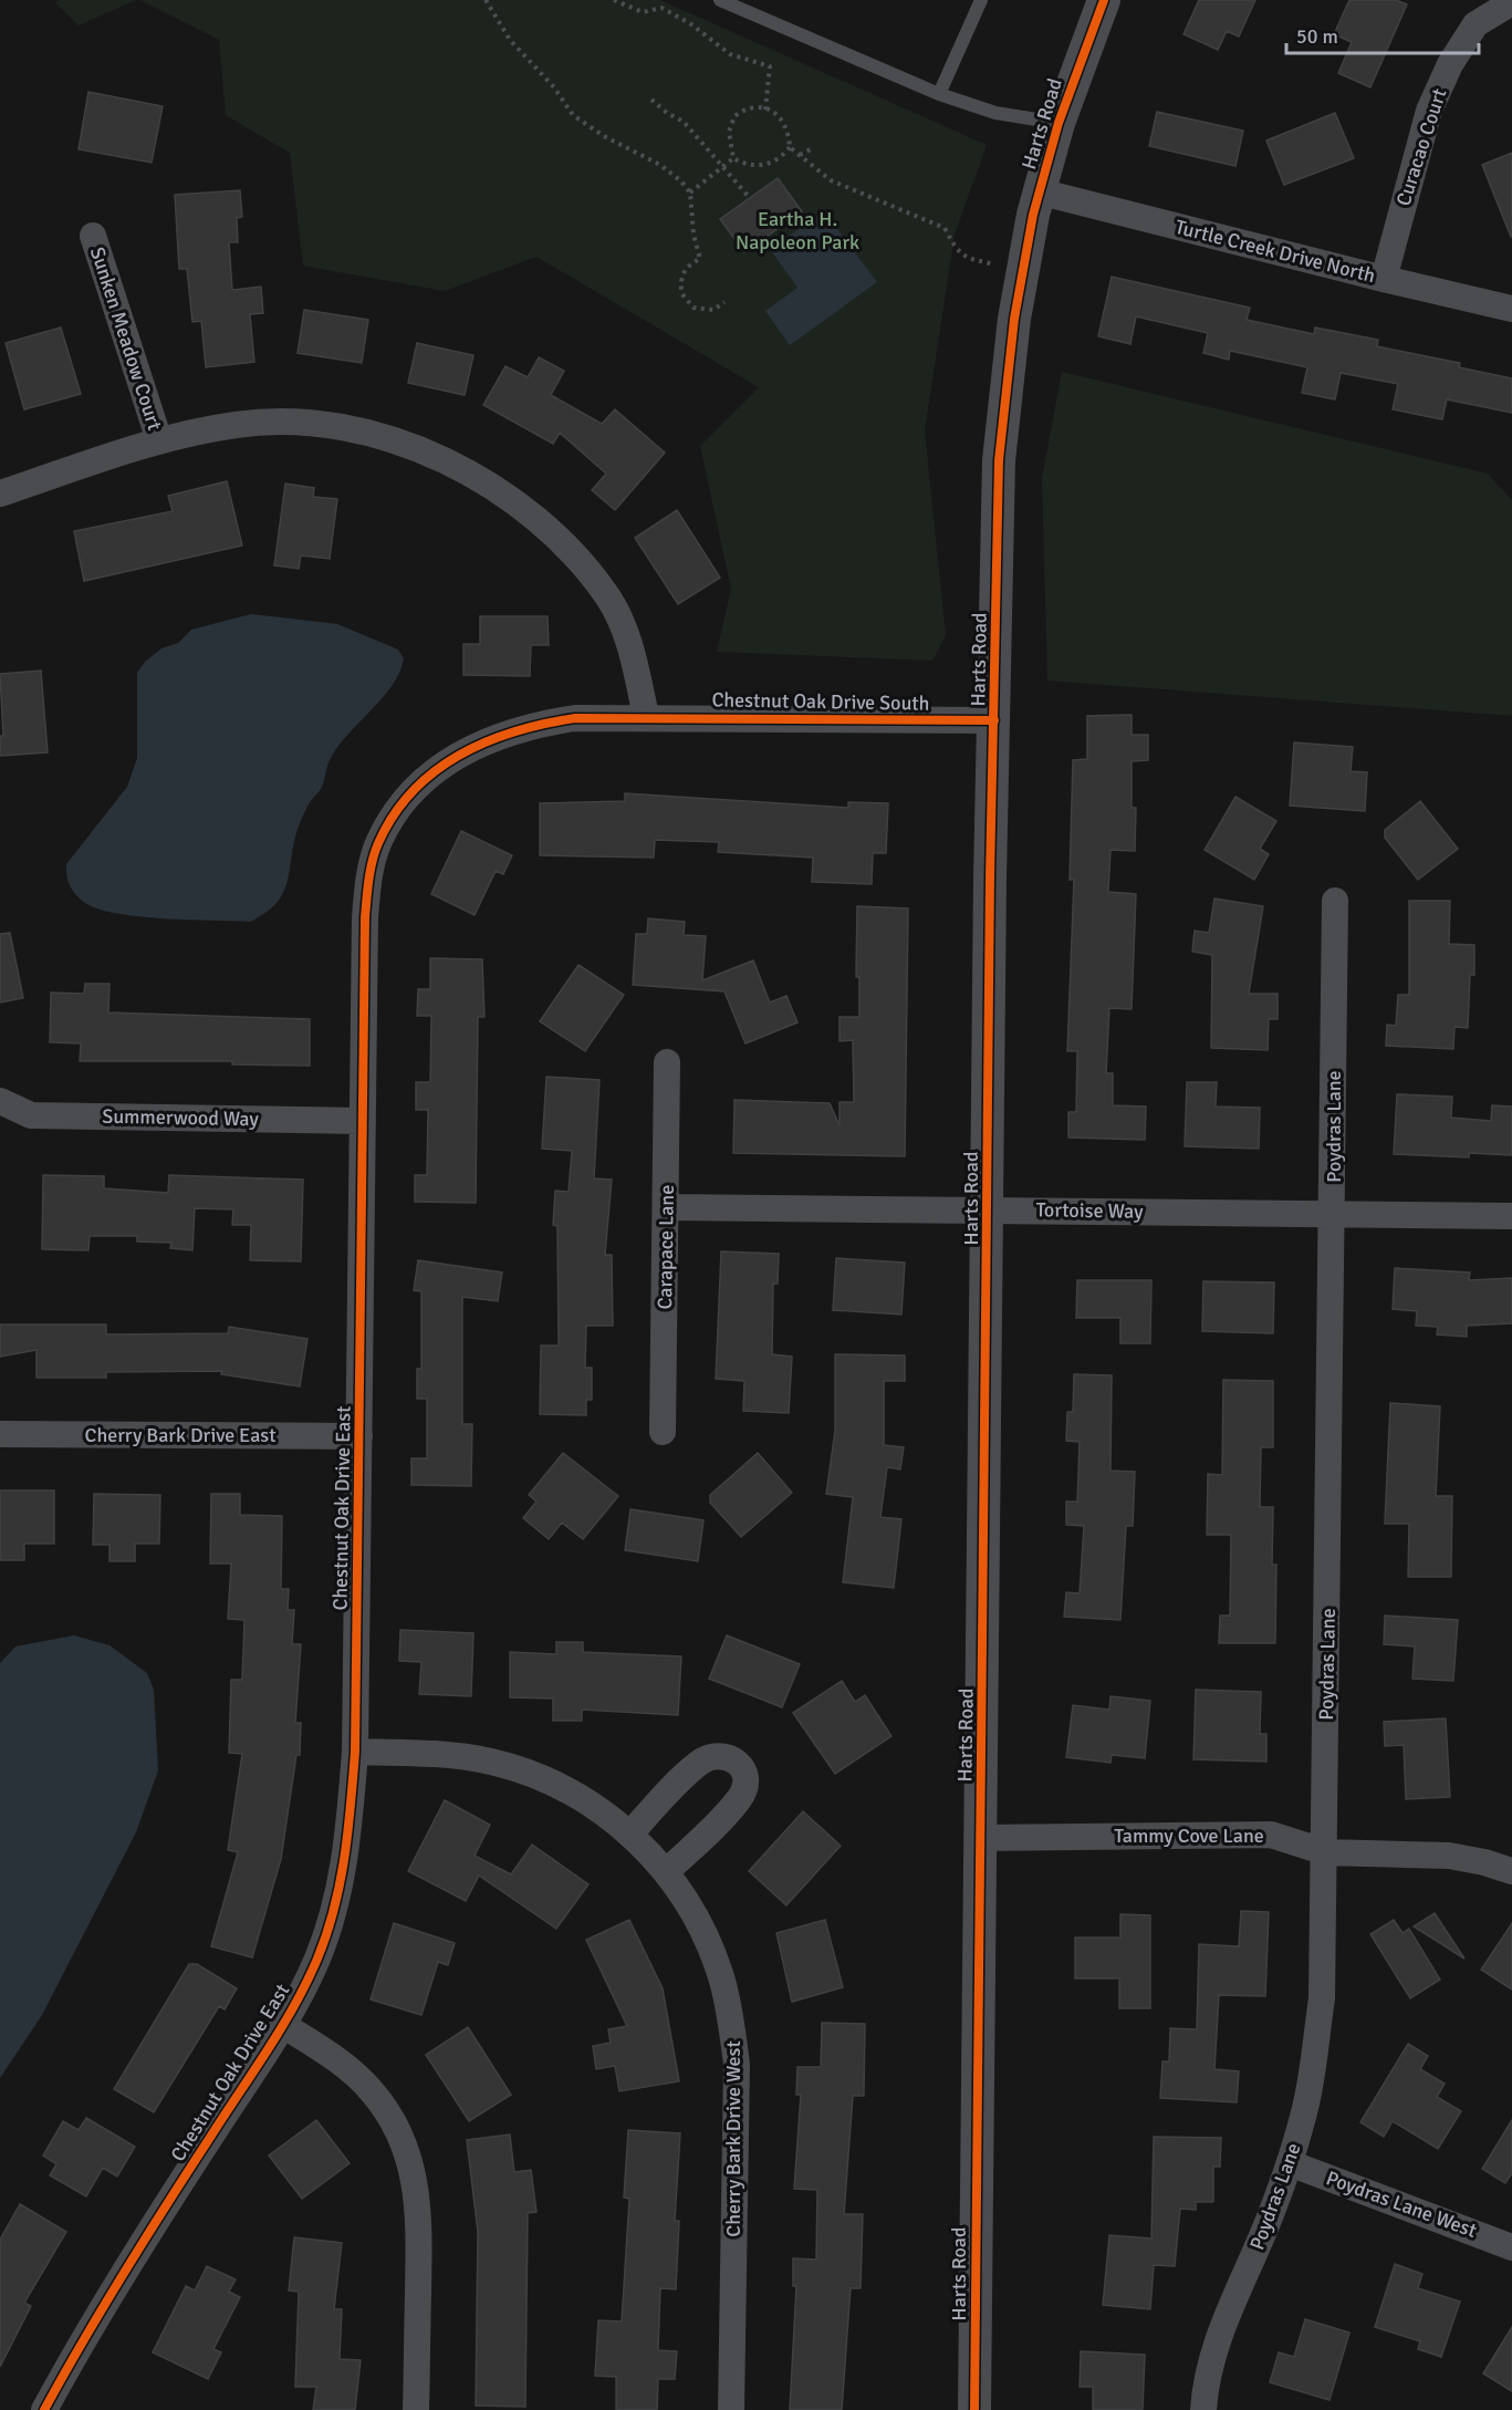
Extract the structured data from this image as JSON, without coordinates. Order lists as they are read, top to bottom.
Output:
{
  "streets": {
    "street": [
      "Harts Road",
      "Curacao Court",
      "Turtle Creek Drive North",
      "Sunken Meadow Court",
      "Chestnut Oak Drive South",
      "Summerwood Way",
      "Poydras Lane",
      "Tortoise Way",
      "Carapace Lane",
      "Cherry Bark Drive East",
      "Chestnut Oak Drive East",
      "Tammy Cove Lane",
      "Cherry Bark Drive West",
      "Poydras Lane West"
    ]
  },
  "crossings": [
    ["Harts Road", "Turtle Creek Drive North"],
    ["Harts Road", "Chestnut Oak Drive South"],
    ["Harts Road", "Tortoise Way"],
    ["Harts Road", "Tammy Cove Lane"],
    ["Curacao Court", "Turtle Creek Drive North"],
    ["Chestnut Oak Drive South", "Chestnut Oak Drive East"],
    ["Summerwood Way", "Chestnut Oak Drive East"],
    ["Poydras Lane", "Tortoise Way"],
    ["Poydras Lane", "Tammy Cove Lane"],
    ["Poydras Lane", "Poydras Lane West"],
    ["Tortoise Way", "Carapace Lane"],
    ["Cherry Bark Drive East", "Chestnut Oak Drive East"],
    ["Chestnut Oak Drive East", "Cherry Bark Drive West"]
  ],
  "parks": ["Eartha H. Napoleon Park"],
  "scale_bar": "50 m"
}
